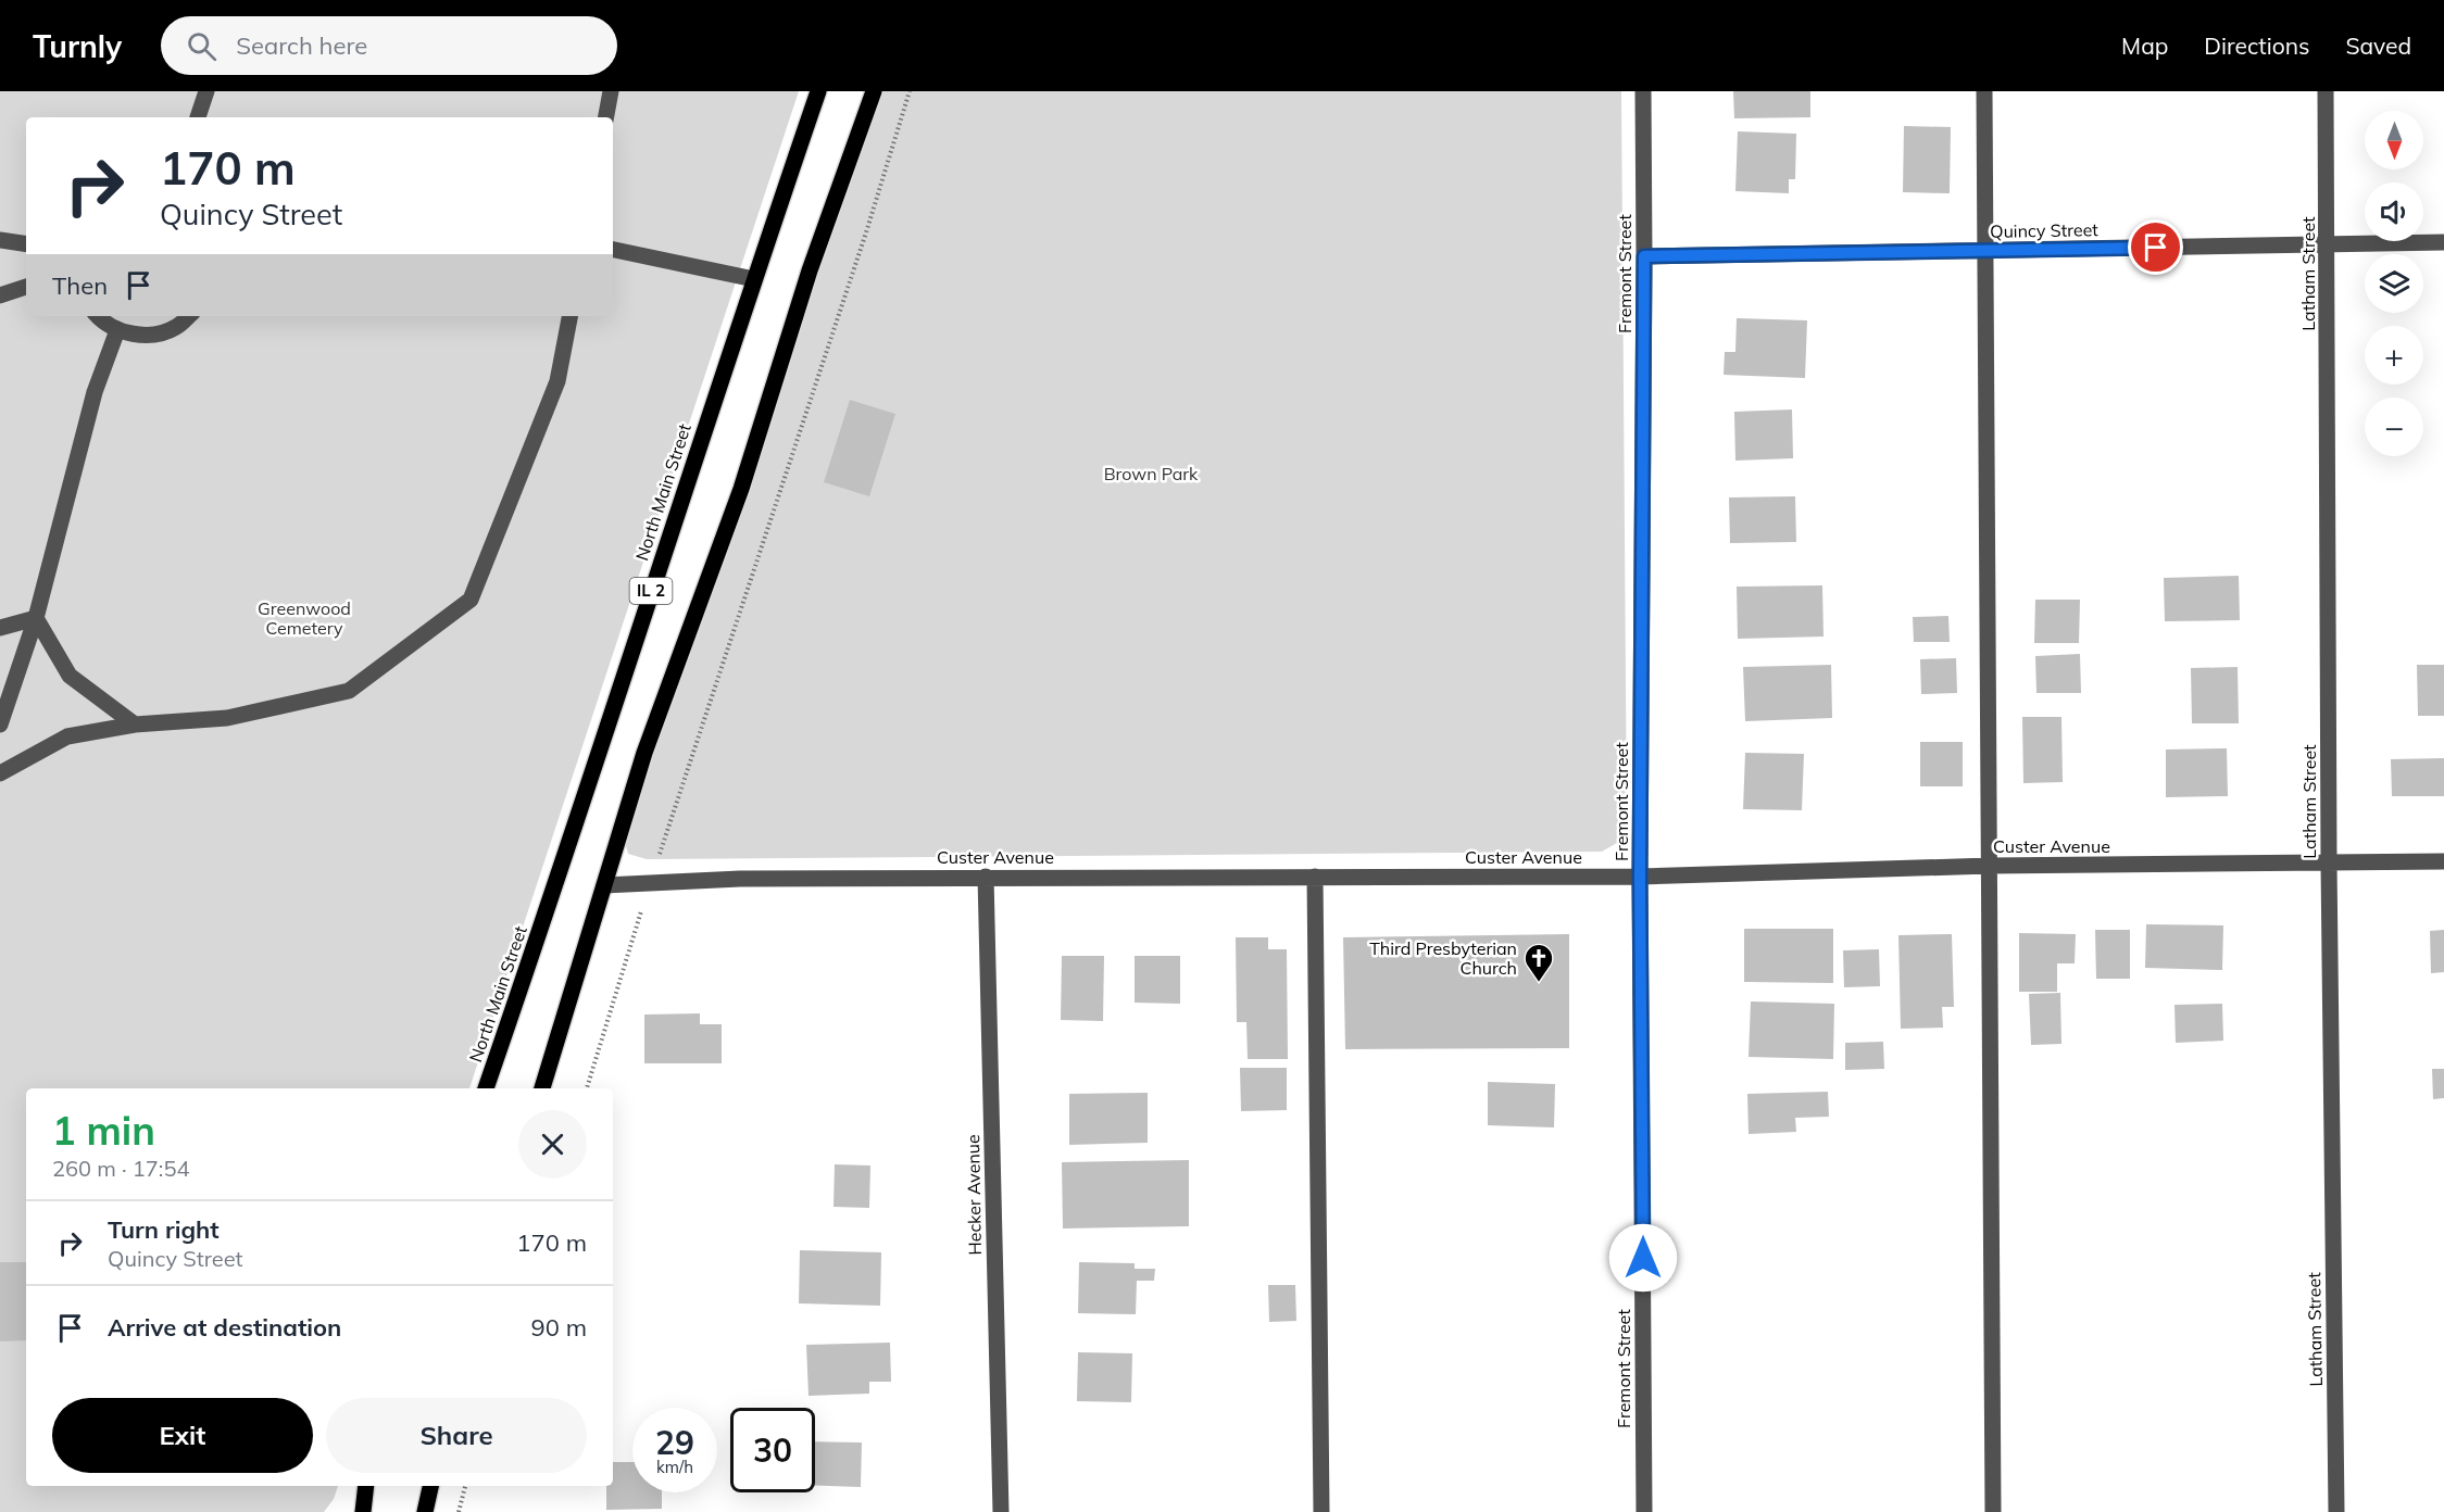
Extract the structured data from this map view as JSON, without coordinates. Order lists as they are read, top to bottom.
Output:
{
  "streets": {
    "main road": ["North Main Street", "IL 2"],
    "street": [
      "Quincy Street",
      "Fremont Street",
      "Latham Street",
      "Custer Avenue",
      "Hecker Avenue"
    ]
  },
  "crossings": [
    ["Quincy Street", "Fremont Street"],
    ["Quincy Street", "Latham Street"],
    ["Fremont Street", "Custer Avenue"],
    ["Latham Street", "Custer Avenue"],
    ["IL 2", "Custer Avenue"],
    ["Custer Avenue", "Hecker Avenue"]
  ],
  "parks": ["Brown Park", "Greenwood Cemetery"],
  "places": {
    "church": ["Third Presbyterian Church"]
  },
  "north": "bottom",
  "page": {
    "header": "Turnly",
    "search": "Search here",
    "nav": ["Map", "Directions", "Saved"],
    "map_buttons": ["+", "−"],
    "turn": ["170 m", "Quincy Street"],
    "then": "Then",
    "heading": ["1 min", "260 m · 17:54"],
    "list": [
      {
        "name": "Turn right",
        "note": "Quincy Street",
        "value": "170 m"
      },
      {
        "name": "Arrive at destination",
        "value": "90 m"
      }
    ],
    "buttons": ["Exit", "Share"],
    "speed": "29 km/h",
    "limit": "30"
  }
}
